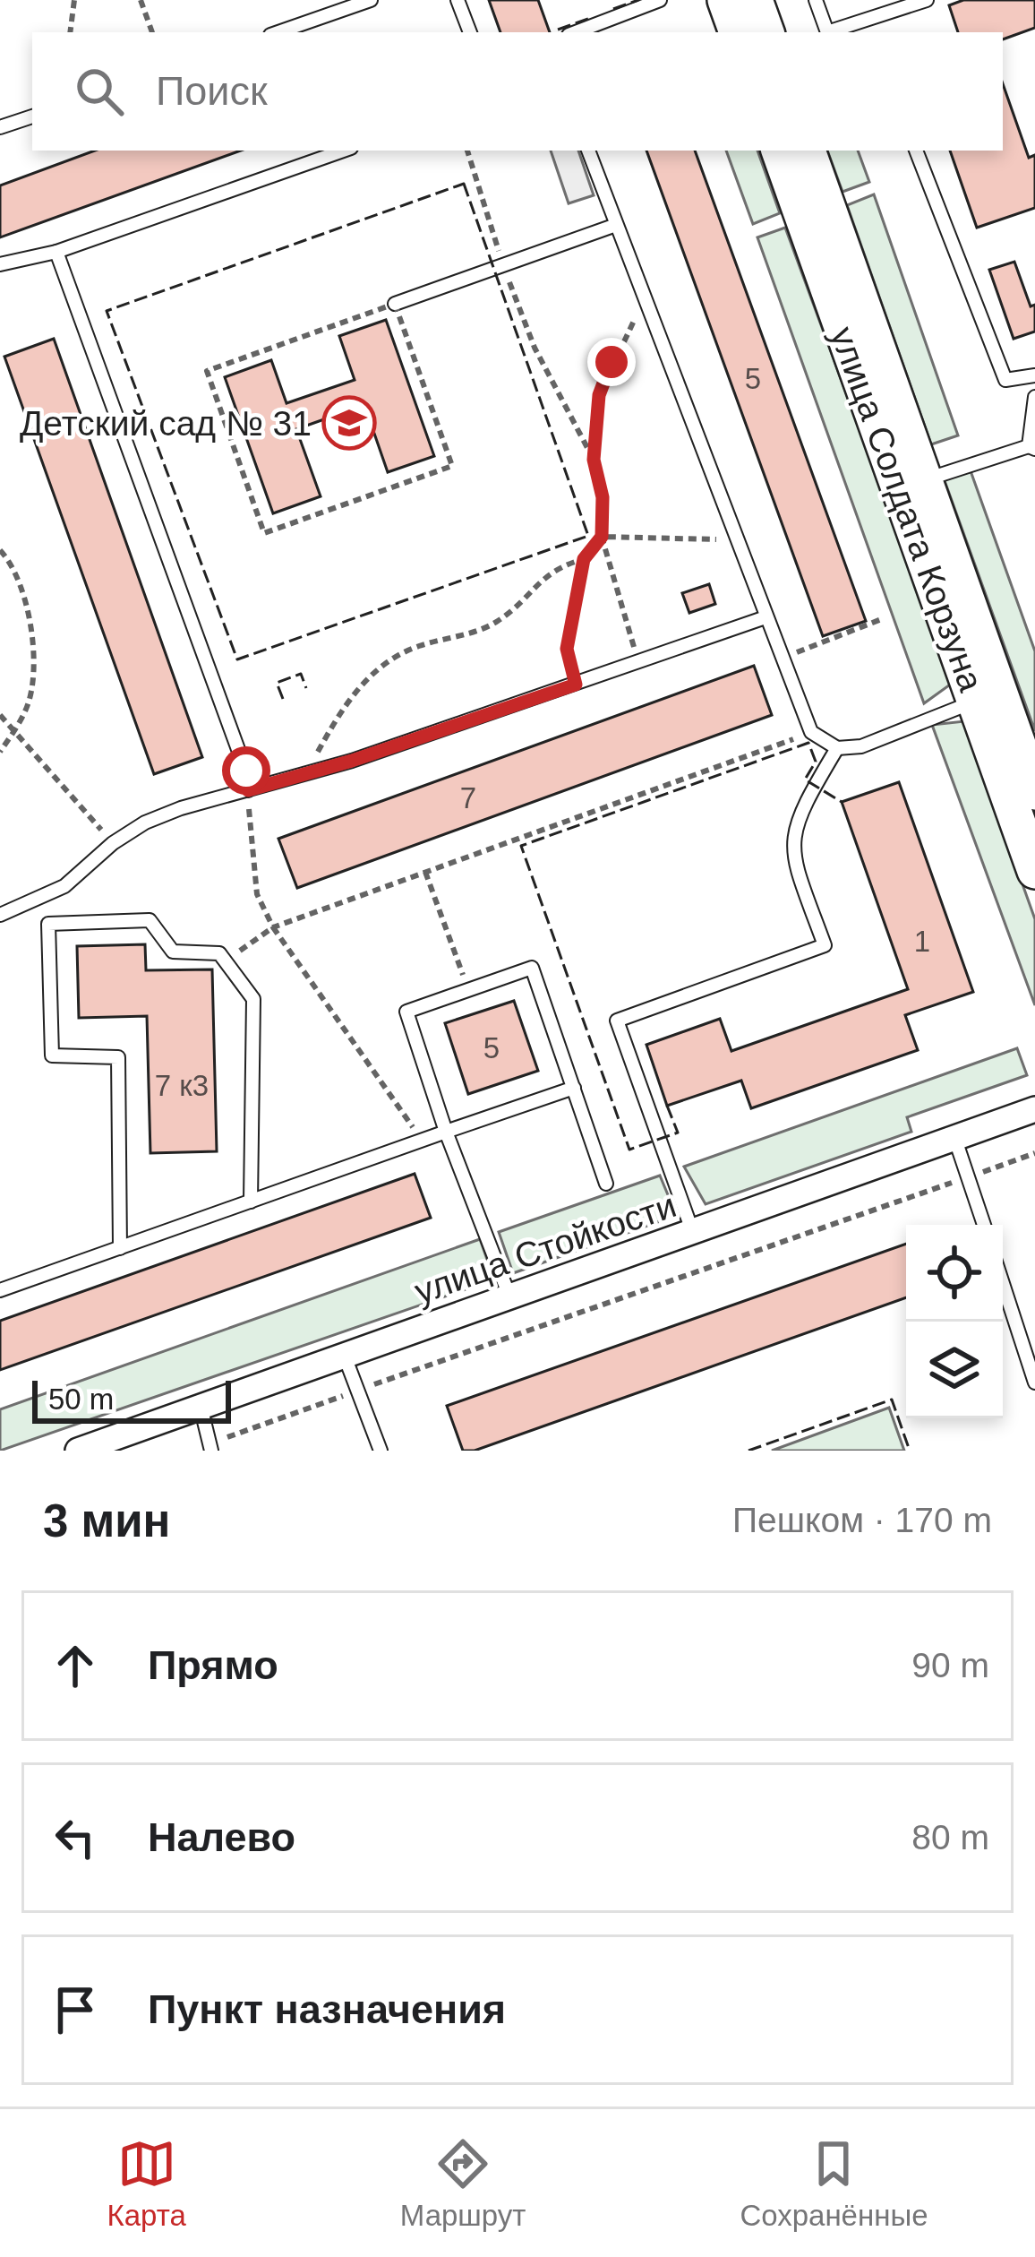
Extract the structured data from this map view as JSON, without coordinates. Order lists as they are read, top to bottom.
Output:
{
  "streets": {
    "street": ["улица Солдата Корзуна", "улица Стойкости"]
  },
  "places": {
    "school or university": ["Детский сад № 31"]
  },
  "house_numbers": [
    "5",
    "7",
    "1",
    "5",
    "7 к3"
  ],
  "scale_bar": "50 m",
  "page": {
    "search": "Поиск",
    "scale": "50 m",
    "heading": ["3 мин", "Пешком · 170 m"],
    "list": [
      ["Прямо", "90 m"],
      ["Налево", "80 m"],
      "Пункт назначения"
    ],
    "nav": ["Карта", "Маршрут", "Сохранённые"]
  }
}
